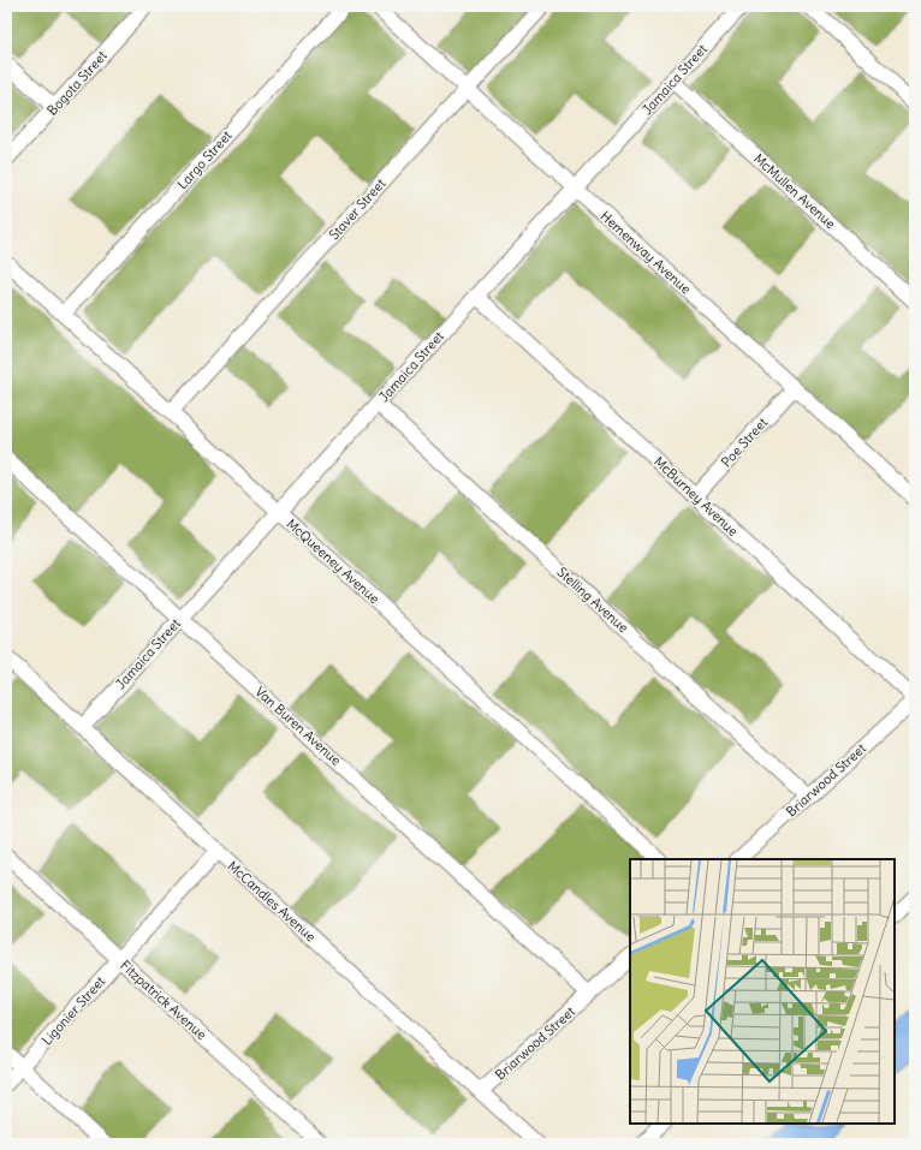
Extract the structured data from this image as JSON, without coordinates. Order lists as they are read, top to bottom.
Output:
{
  "streets": {
    "street": [
      "Jamaica Street",
      "Bogota Street",
      "Largo Street",
      "McMullen Avenue",
      "Staver Street",
      "Hemenway Avenue",
      "Poe Street",
      "McBurney Avenue",
      "McQueeney Avenue",
      "Stelling Avenue",
      "Van Buren Avenue",
      "Briarwood Street",
      "McCandles Avenue",
      "Fitzpatrick Avenue",
      "Ligonier Street"
    ]
  },
  "crossings": [
    ["Jamaica Street", "McMullen Avenue"],
    ["Jamaica Street", "Hemenway Avenue"],
    ["Jamaica Street", "McBurney Avenue"],
    ["Jamaica Street", "McQueeney Avenue"],
    ["Jamaica Street", "Stelling Avenue"],
    ["Jamaica Street", "Van Buren Avenue"],
    ["Jamaica Street", "McCandles Avenue"],
    ["Largo Street", "McQueeney Avenue"],
    ["Staver Street", "Hemenway Avenue"],
    ["Staver Street", "McQueeney Avenue"],
    ["Hemenway Avenue", "Poe Street"],
    ["Poe Street", "McBurney Avenue"],
    ["McBurney Avenue", "Briarwood Street"],
    ["Stelling Avenue", "Briarwood Street"],
    ["Van Buren Avenue", "Briarwood Street"],
    ["Briarwood Street", "McCandles Avenue"],
    ["McCandles Avenue", "Ligonier Street"],
    ["Fitzpatrick Avenue", "Ligonier Street"]
  ]
}
